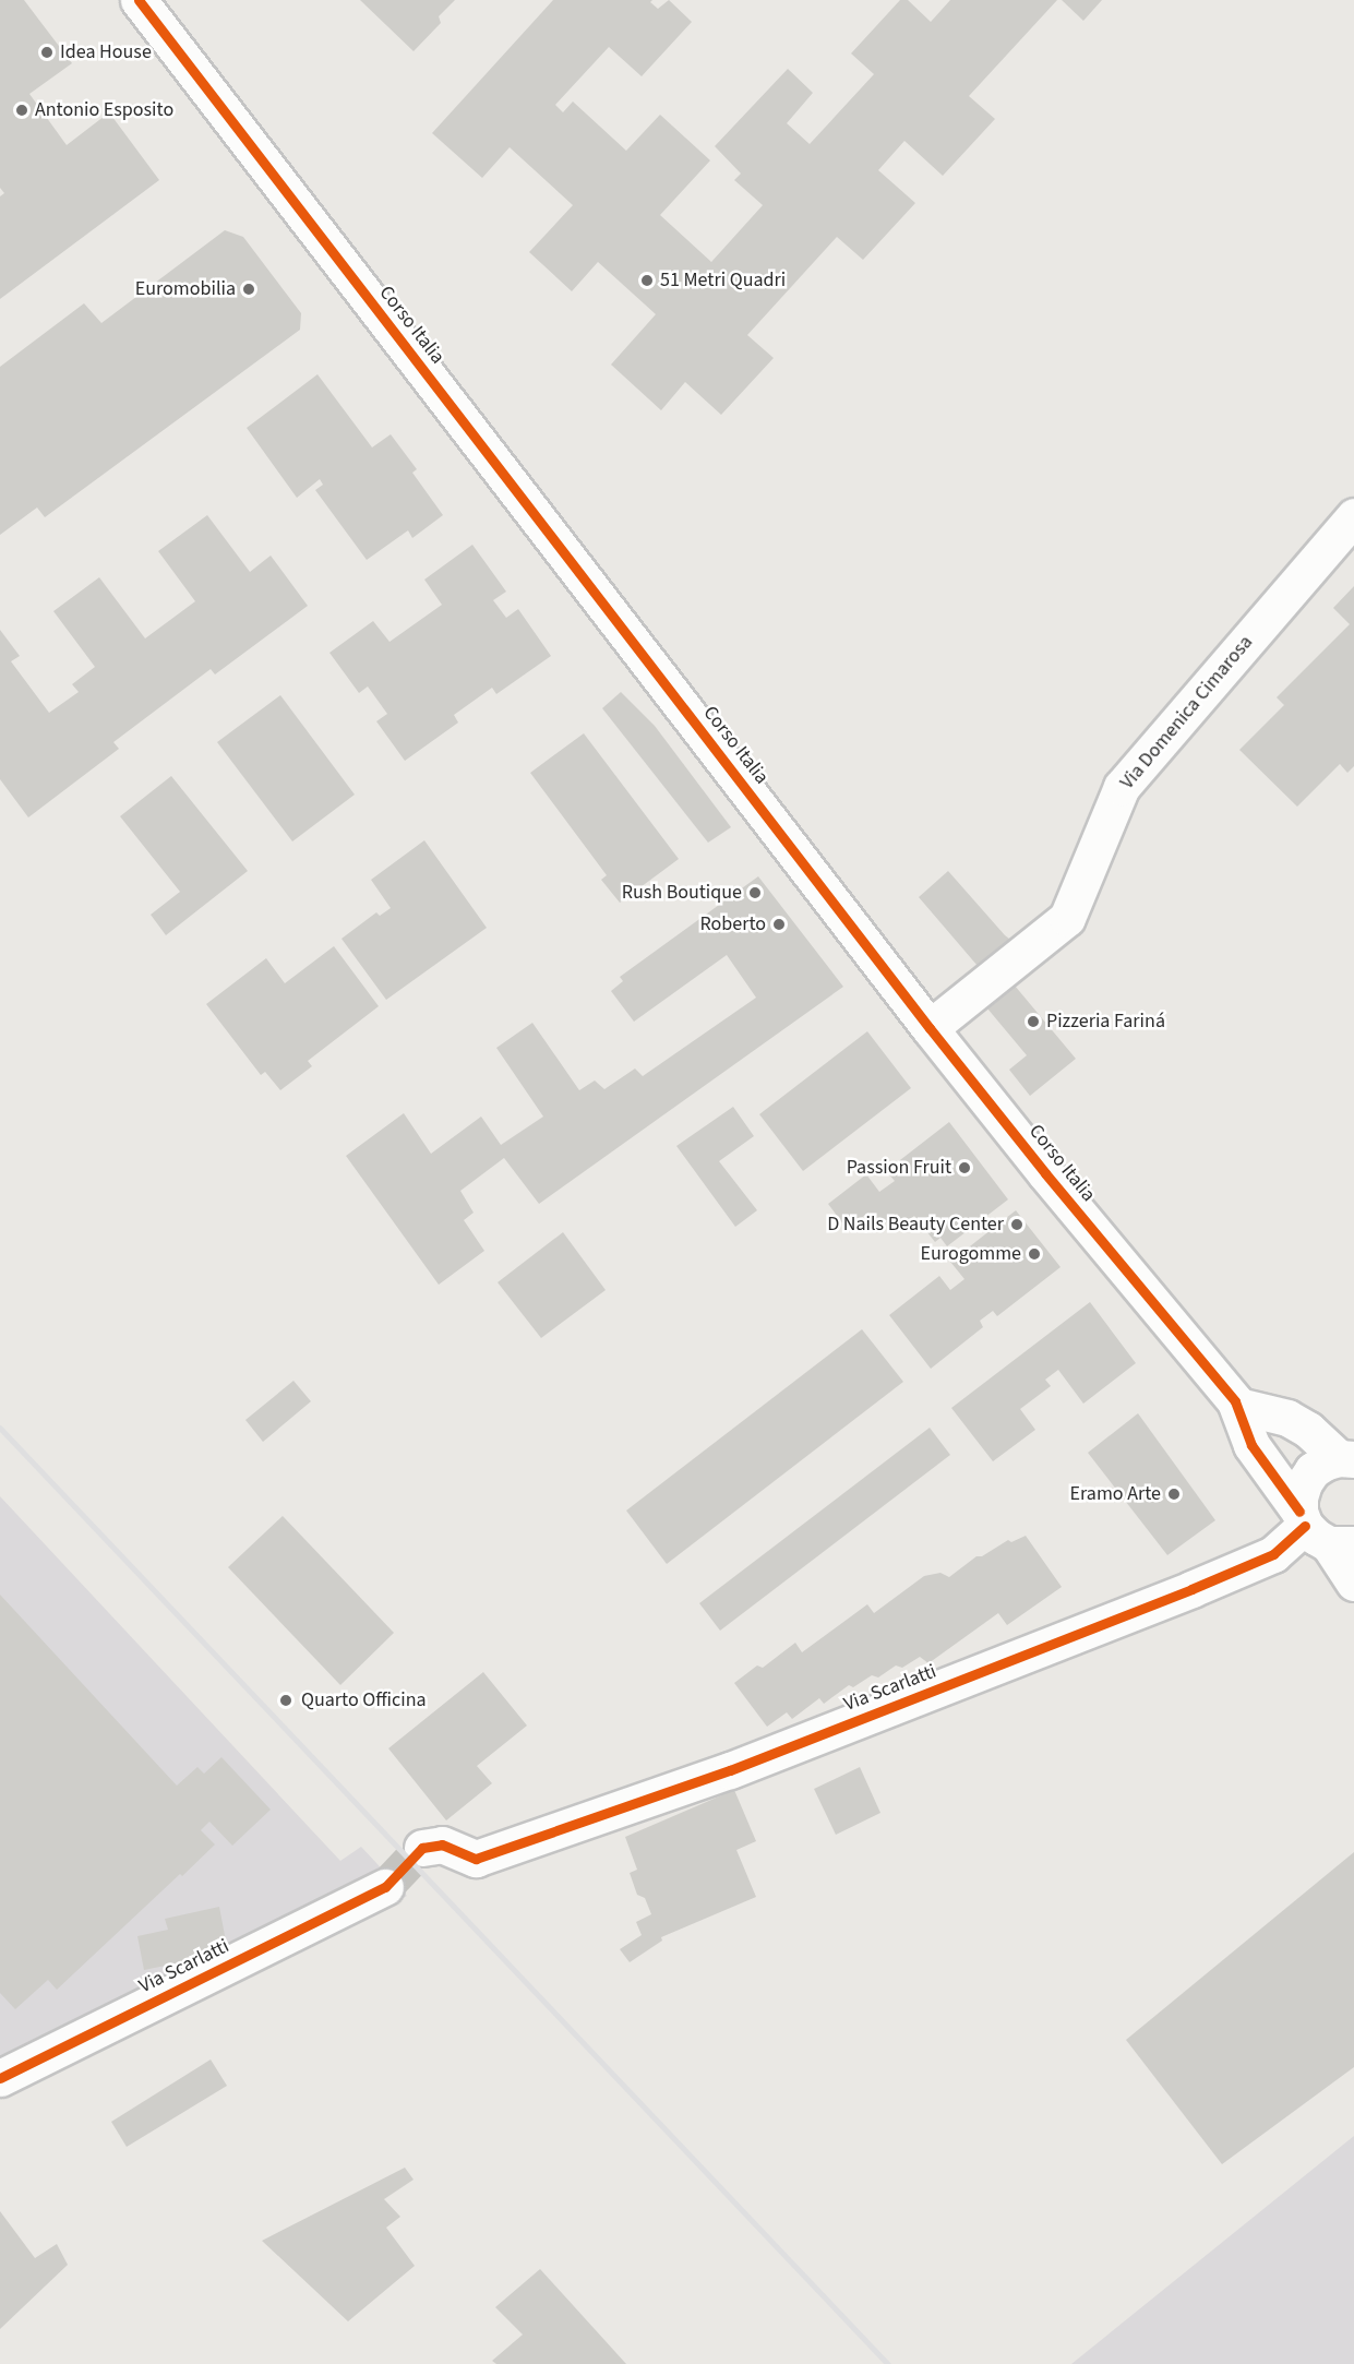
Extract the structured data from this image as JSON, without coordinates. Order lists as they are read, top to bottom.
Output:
{
  "streets": {
    "street": ["Corso Italia", "Via Domenica Cimarosa", "Via Scarlatti"]
  },
  "crossings": [
    ["Corso Italia", "Via Domenica Cimarosa"],
    ["Corso Italia", "Via Scarlatti"]
  ],
  "places": [
    "Idea House",
    "Antonio Esposito",
    "51 Metri Quadri",
    "Euromobilia",
    "Rush Boutique",
    "Roberto",
    "Pizzeria Fariná",
    "Passion Fruit",
    "D Nails Beauty Center",
    "Eurogomme",
    "Eramo Arte",
    "Quarto Officina"
  ]
}
